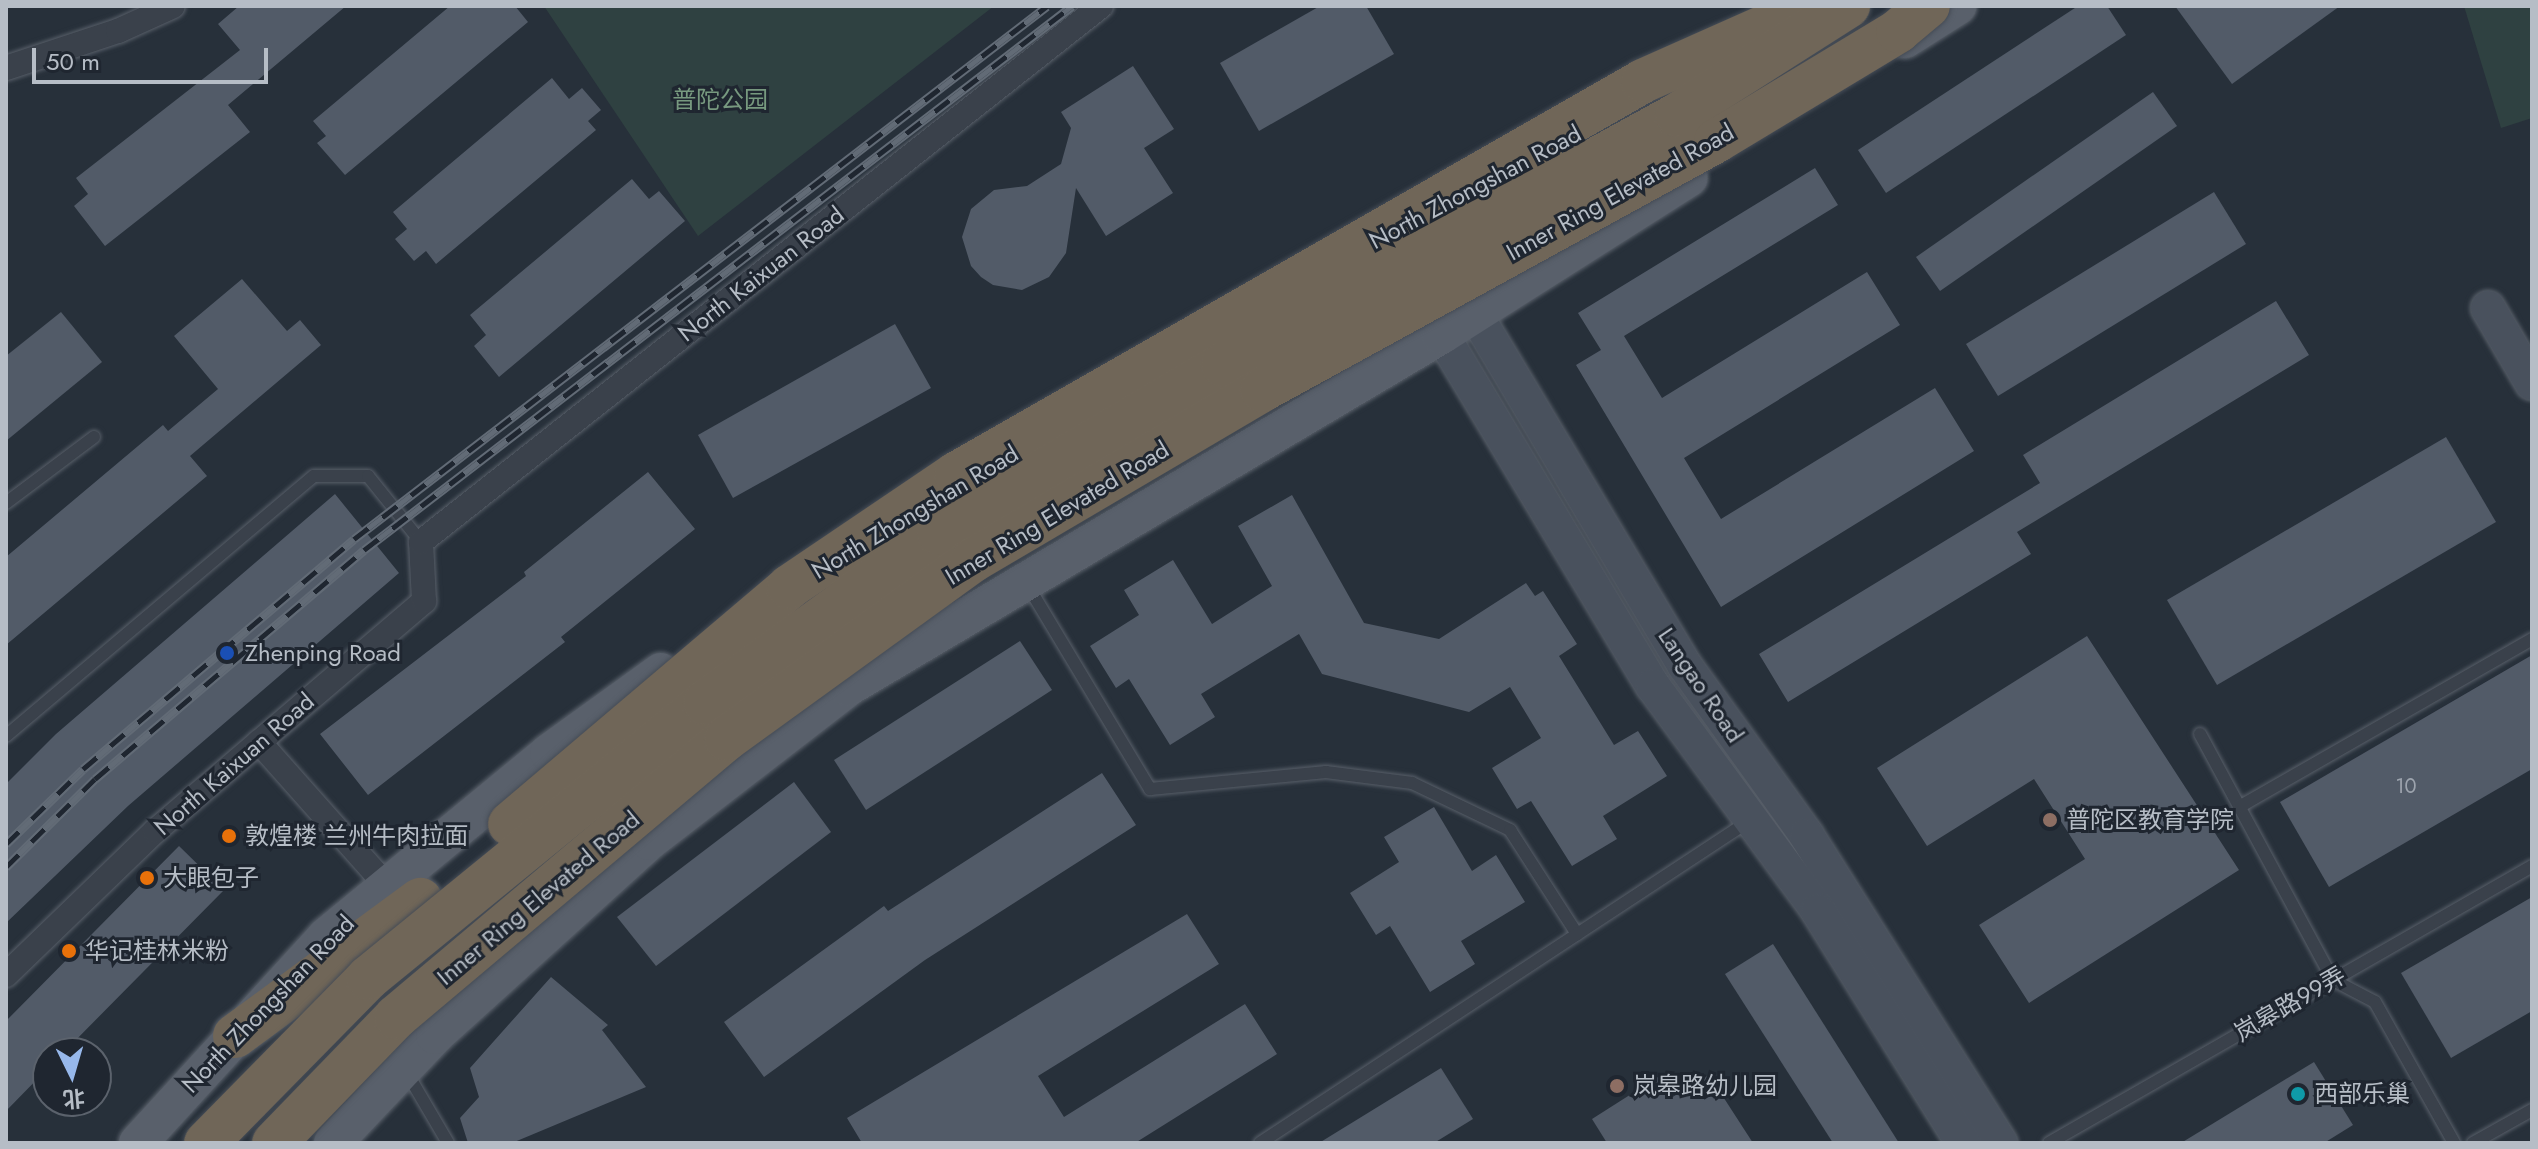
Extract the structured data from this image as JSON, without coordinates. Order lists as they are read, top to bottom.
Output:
{
  "streets": {
    "highway": ["Inner Ring Elevated Road"],
    "main road": ["North Zhongshan Road", "Langao Road"],
    "street": ["North Kaixuan Road"],
    "lane": ["岚皋路99弄"]
  },
  "crossings": [
    ["North Zhongshan Road", "Langao Road"]
  ],
  "parks": ["普陀公园"],
  "places": [
    "Zhenping Road",
    "普陀区教育学院",
    "敦煌楼 兰州牛肉拉面",
    "大眼包子",
    "华记桂林米粉",
    "岚皋路幼儿园",
    "西部乐巢"
  ],
  "house_numbers": ["10"],
  "scale_bar": "50 m",
  "north": "bottom"
}
